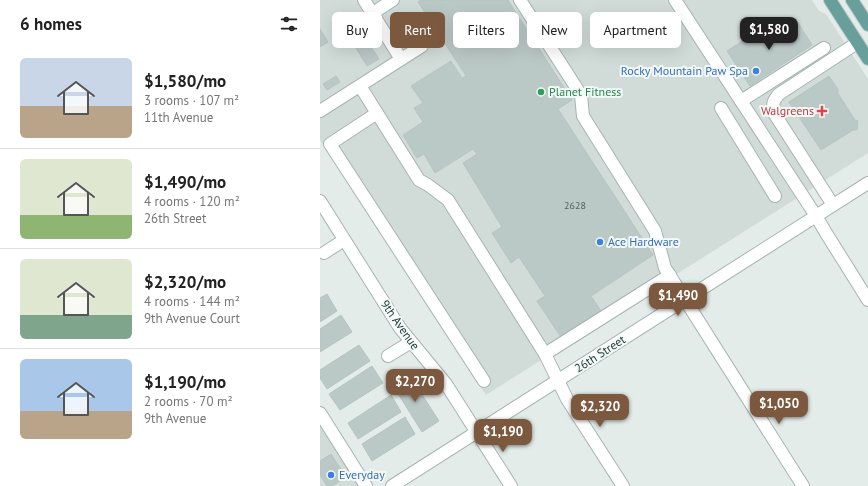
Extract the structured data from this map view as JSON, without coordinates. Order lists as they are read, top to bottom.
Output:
{
  "streets": {
    "street": ["9th Avenue", "26th Street"]
  },
  "crossings": [
    ["9th Avenue", "26th Street"]
  ],
  "places": {
    "other": [
      "Rocky Mountain Paw Spa",
      "Planet Fitness",
      "Ace Hardware",
      "Everyday"
    ],
    "health": ["Walgreens"]
  },
  "house_numbers": ["2628"],
  "page": {
    "heading": "6 homes",
    "chip": [
      "Buy",
      "Rent",
      "Filters",
      "New",
      "Apartment"
    ],
    "price": [
      "$1,580",
      "$1,490",
      "$2,270",
      "$1,050",
      "$2,320",
      "$1,190"
    ],
    "list": [
      {
        "name": "$1,580/mo",
        "note": "3 rooms · 107 m² · 11th Avenue"
      },
      {
        "name": "$1,490/mo",
        "note": "4 rooms · 120 m² · 26th Street"
      },
      {
        "name": "$2,320/mo",
        "note": "4 rooms · 144 m² · 9th Avenue Court"
      },
      {
        "name": "$1,190/mo",
        "note": "2 rooms · 70 m² · 9th Avenue"
      }
    ]
  }
}
